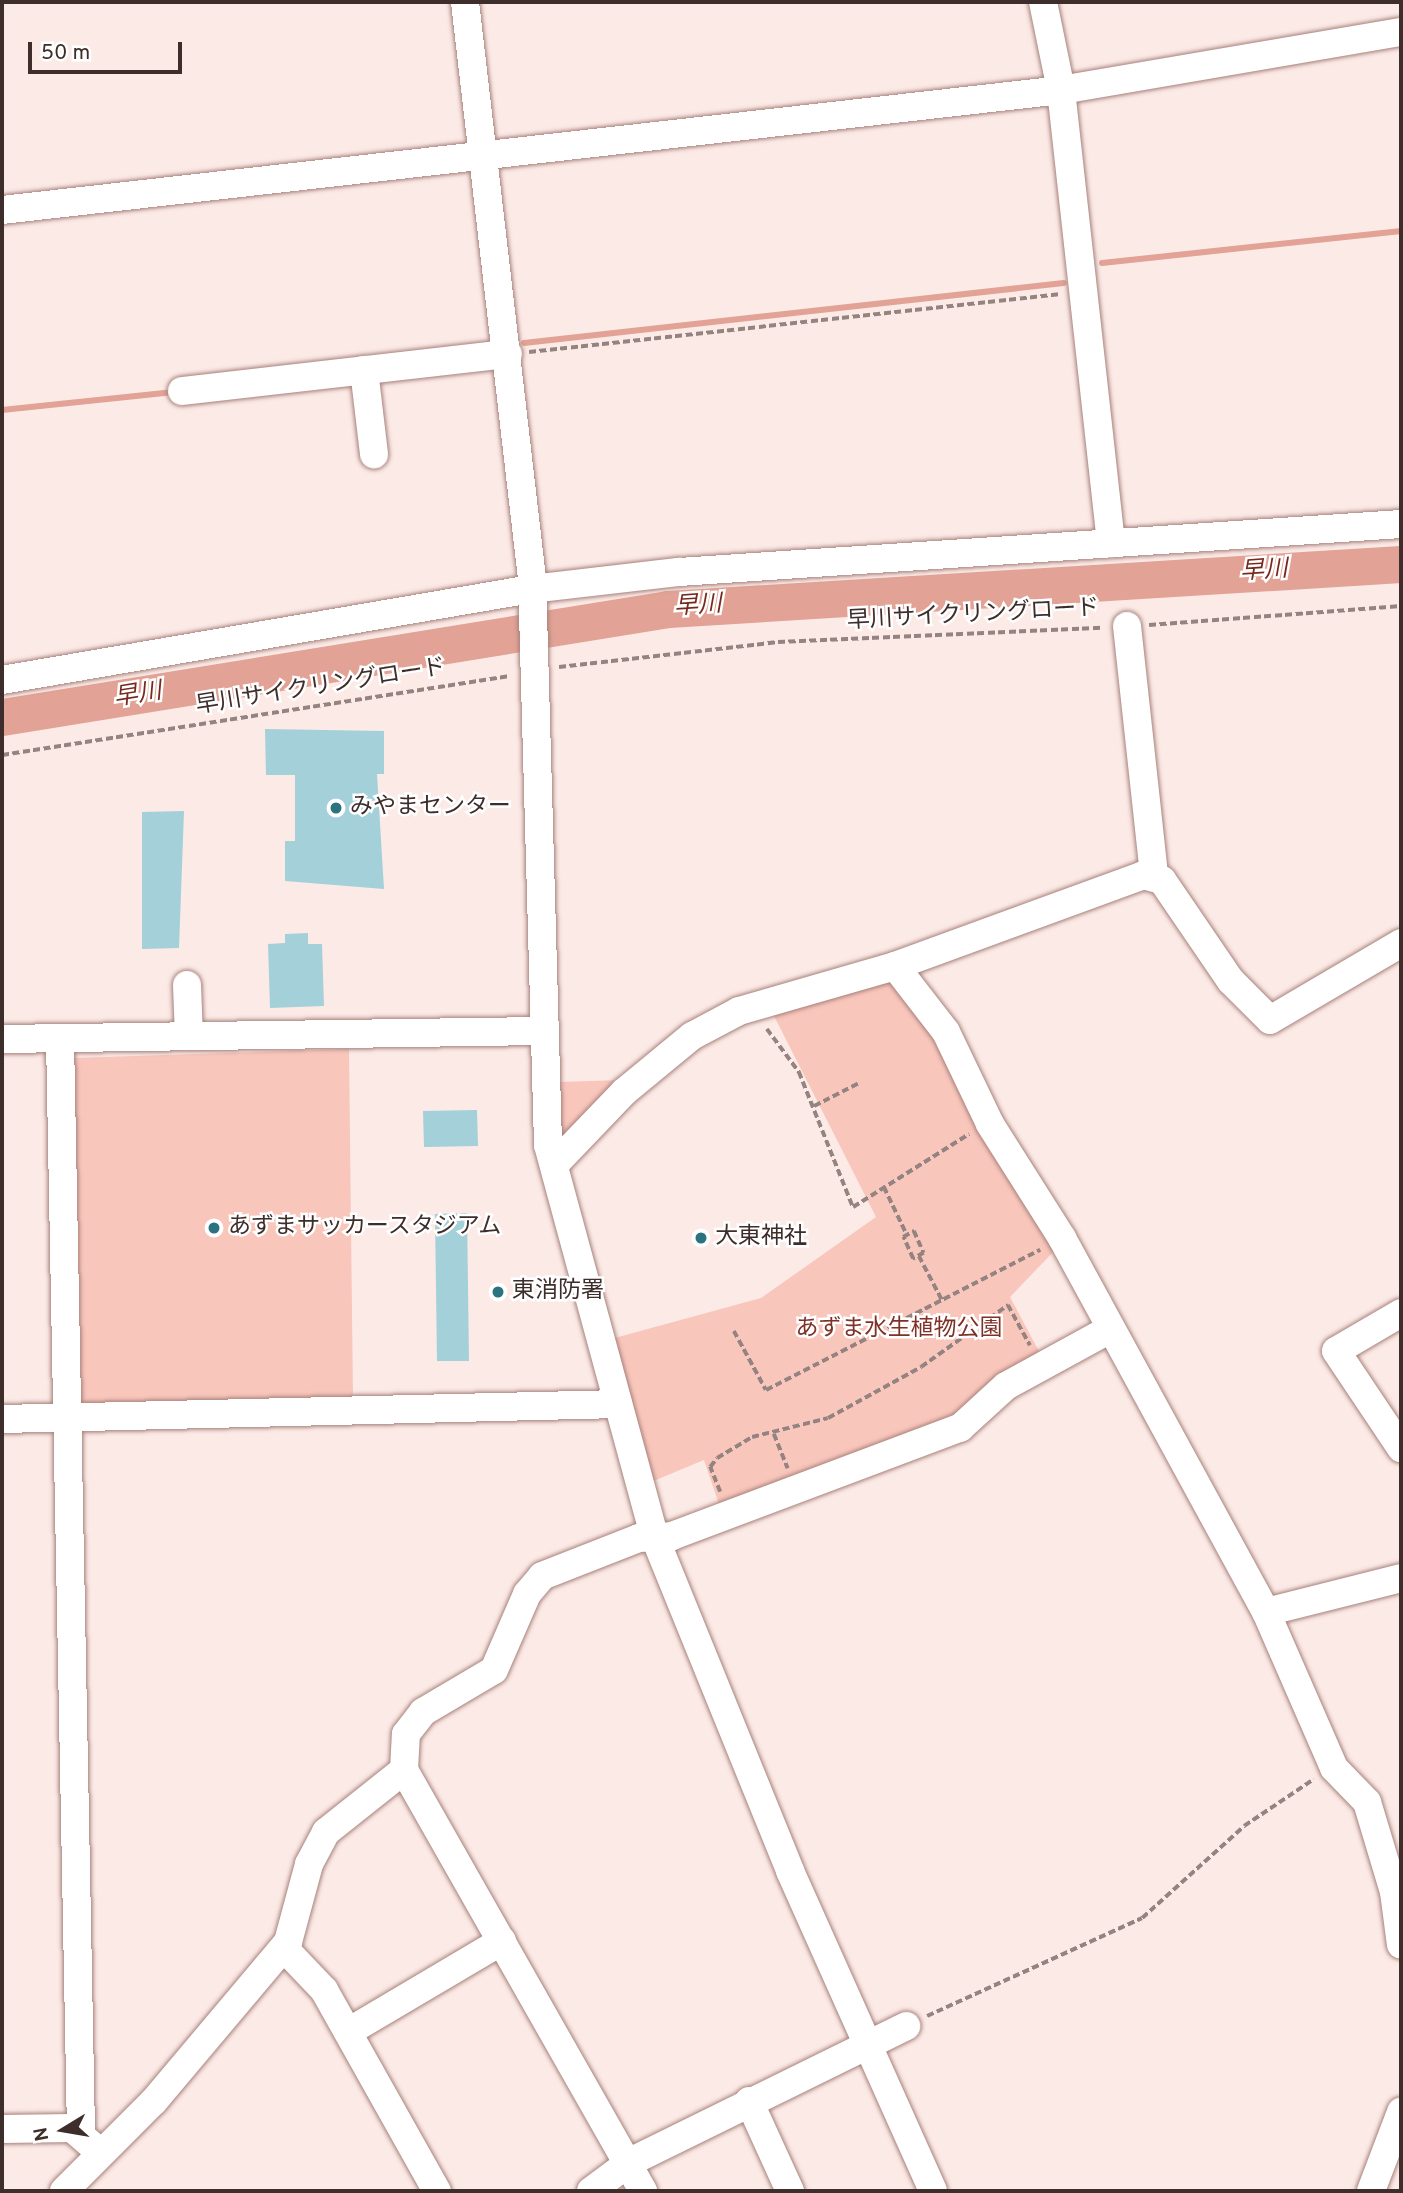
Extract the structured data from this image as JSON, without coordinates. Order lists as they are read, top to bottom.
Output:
{
  "streets": {
    "path": ["早川サイクリングロード"]
  },
  "water": ["早川"],
  "parks": ["あずま水生植物公園"],
  "places": [
    "みやまセンター",
    "あずまサッカースタジアム",
    "大東神社",
    "東消防署"
  ],
  "scale_bar": "50 m",
  "north": "left"
}
